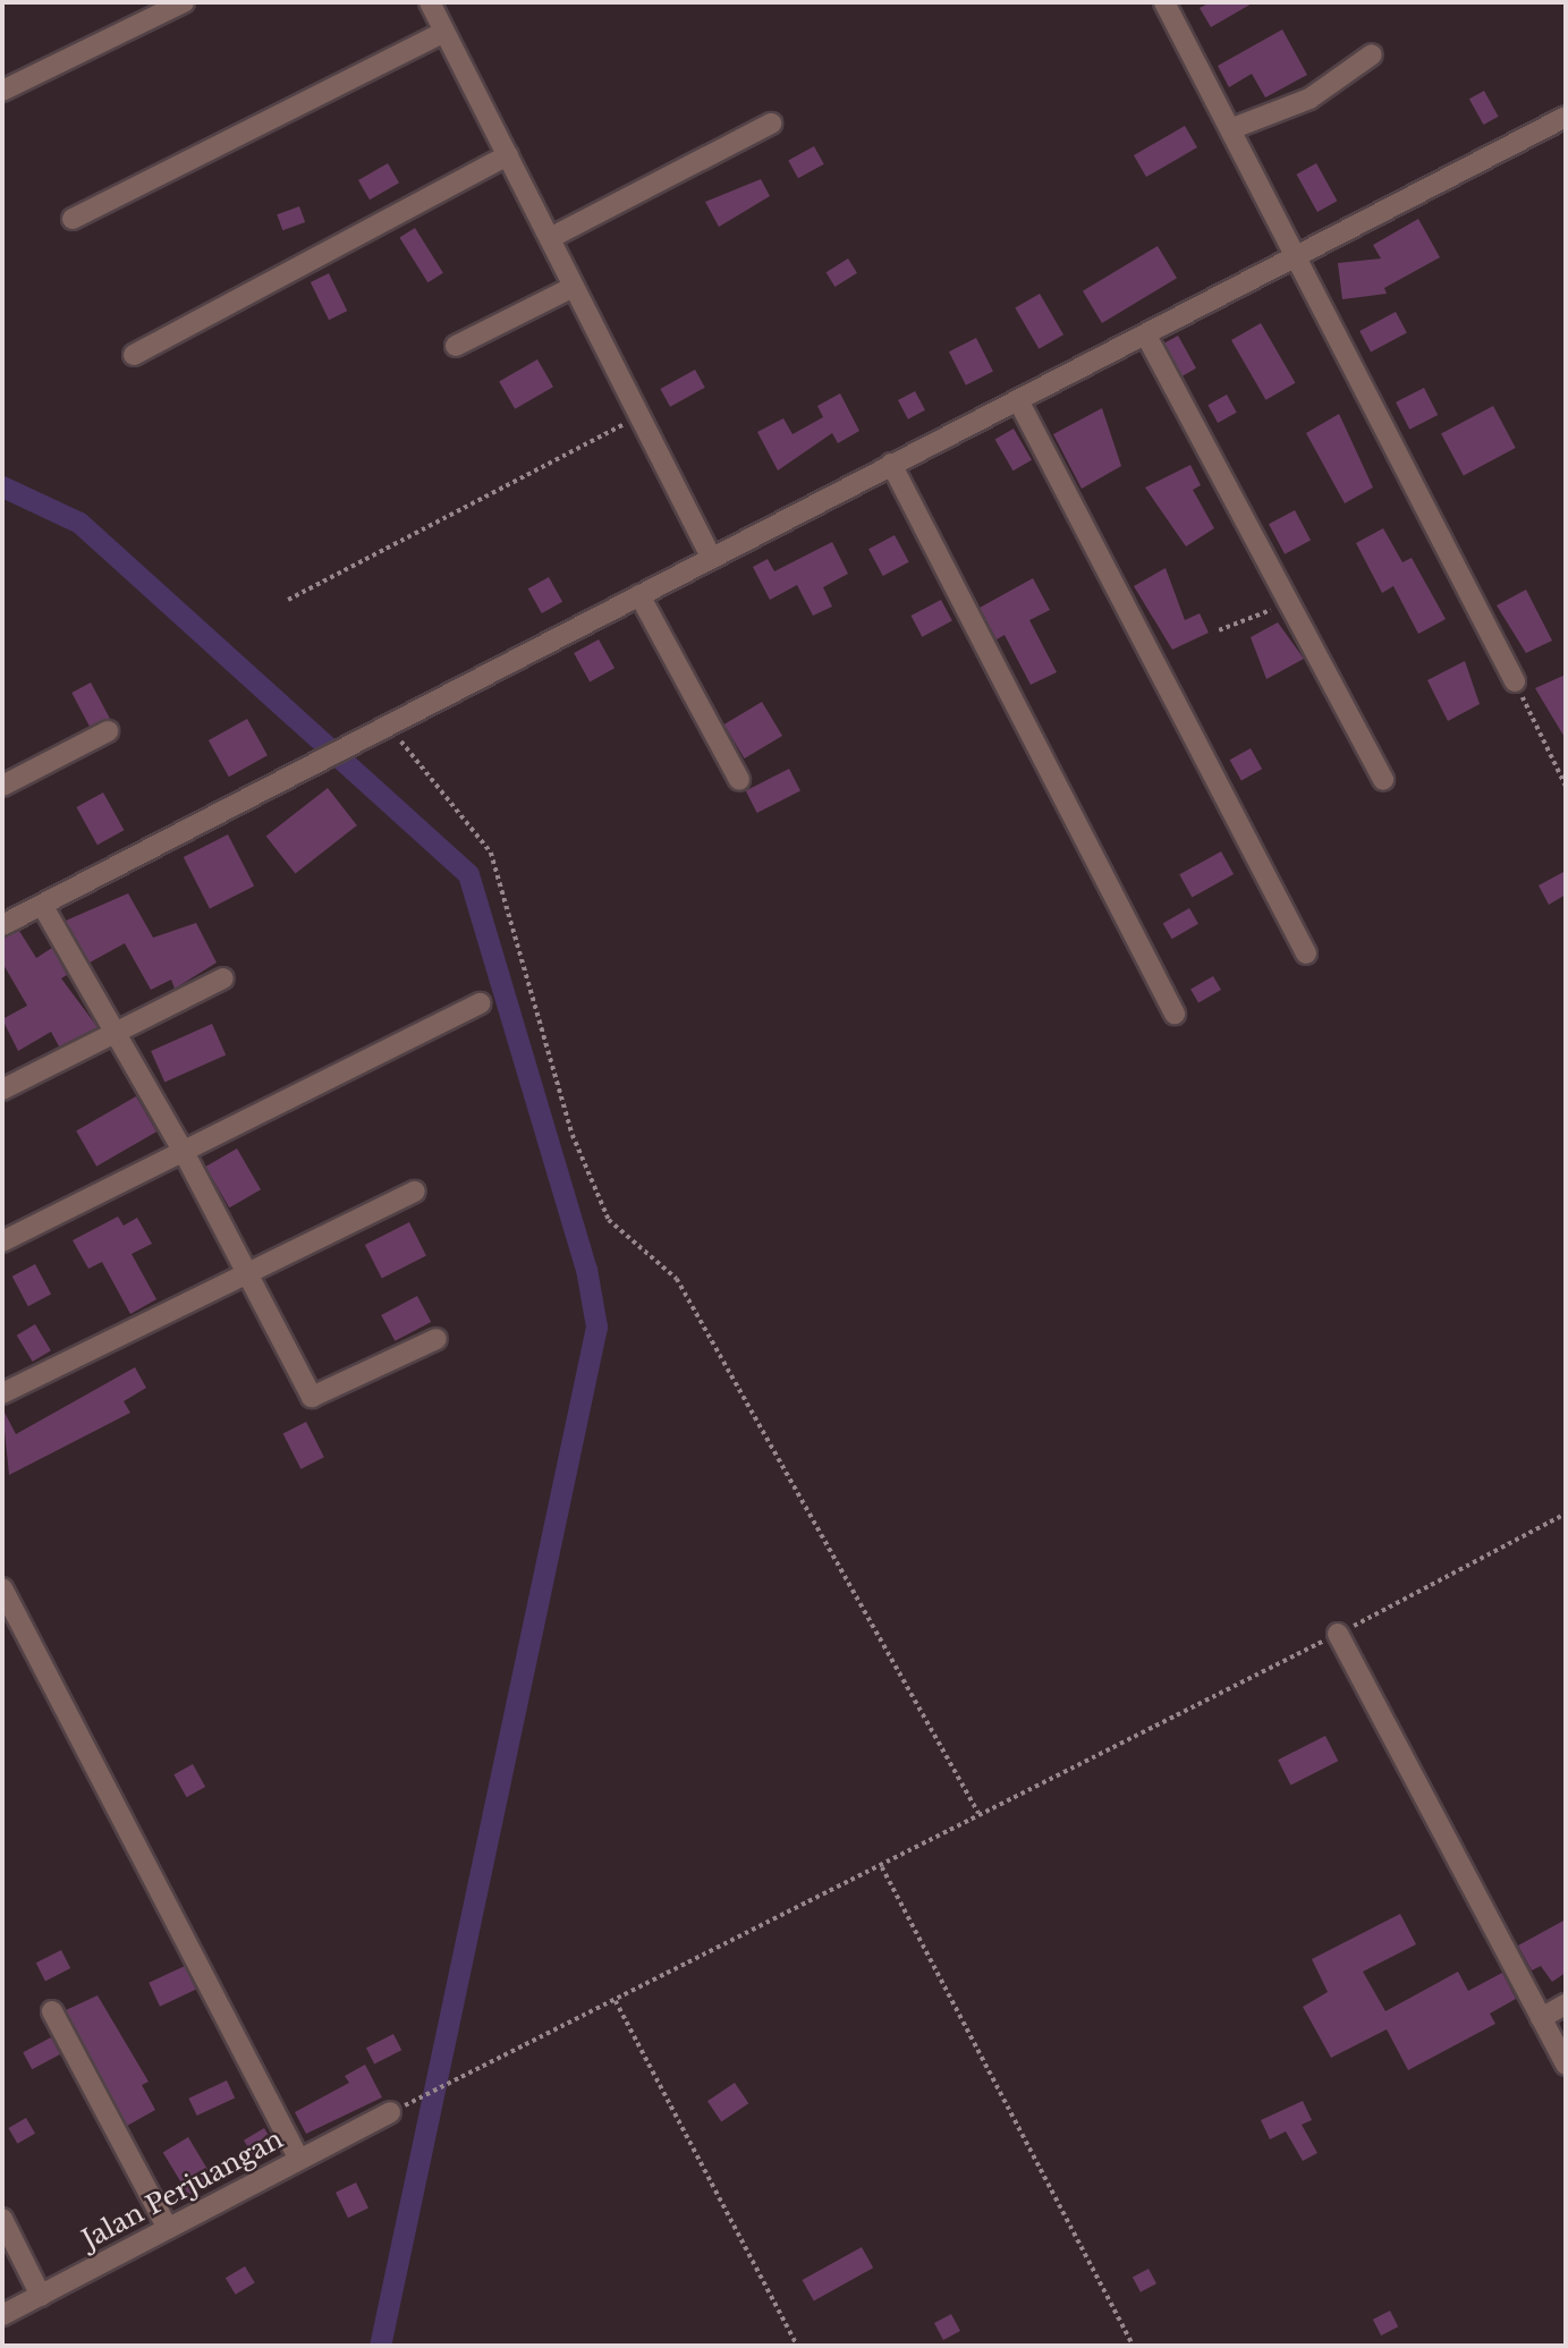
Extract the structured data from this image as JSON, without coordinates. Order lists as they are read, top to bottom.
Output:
{
  "streets": {
    "street": ["Jalan Perjuangan"]
  }
}
